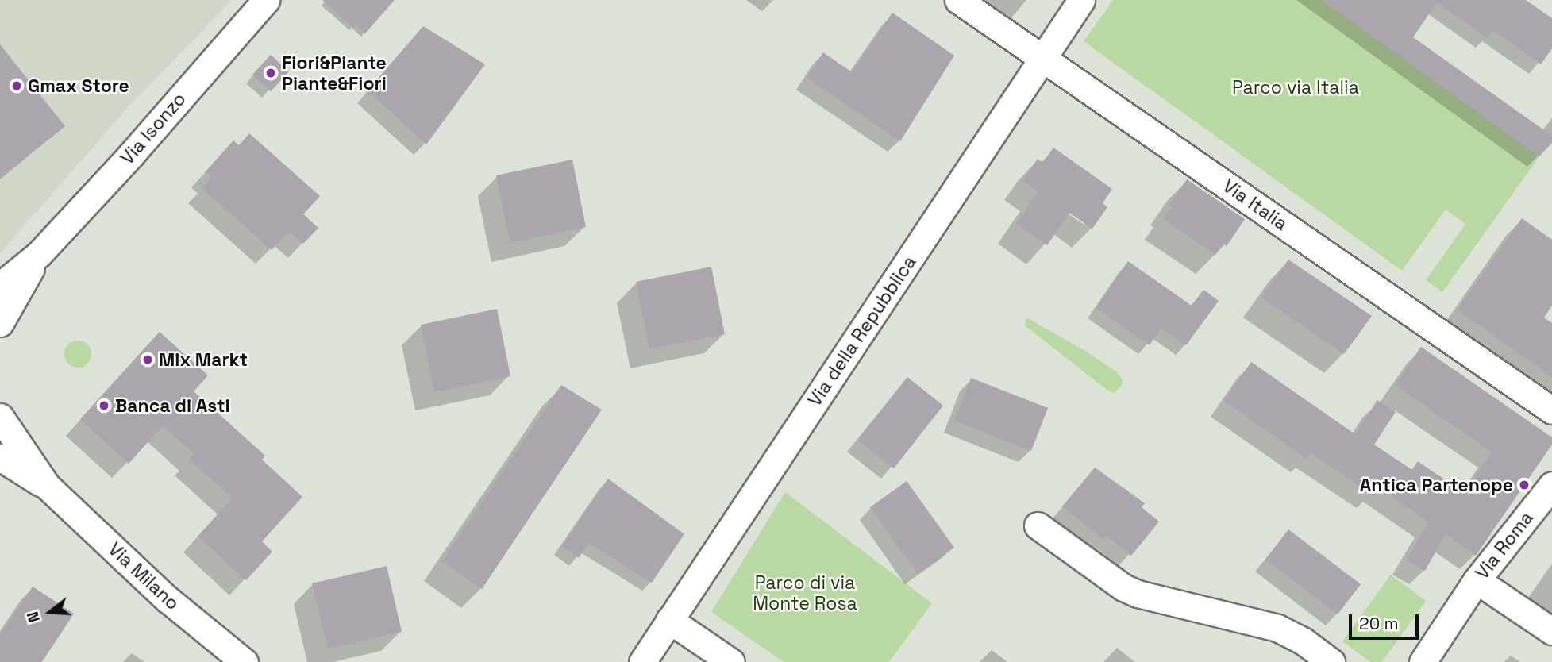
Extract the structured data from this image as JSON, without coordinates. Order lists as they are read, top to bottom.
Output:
{
  "streets": {
    "street": [
      "Via Isonzo",
      "Via Italia",
      "Via della Repubblica",
      "Via Roma",
      "Via Milano"
    ]
  },
  "crossings": [
    ["Via Italia", "Via della Repubblica"]
  ],
  "parks": ["Parco via Italia", "Parco di via Monte Rosa"],
  "places": [
    "Fiori&Piante Piante&Fiori",
    "Gmax Store",
    "Mix Markt",
    "Banca di Asti",
    "Antica Partenope"
  ],
  "scale_bar": "20 m",
  "north": "left"
}
